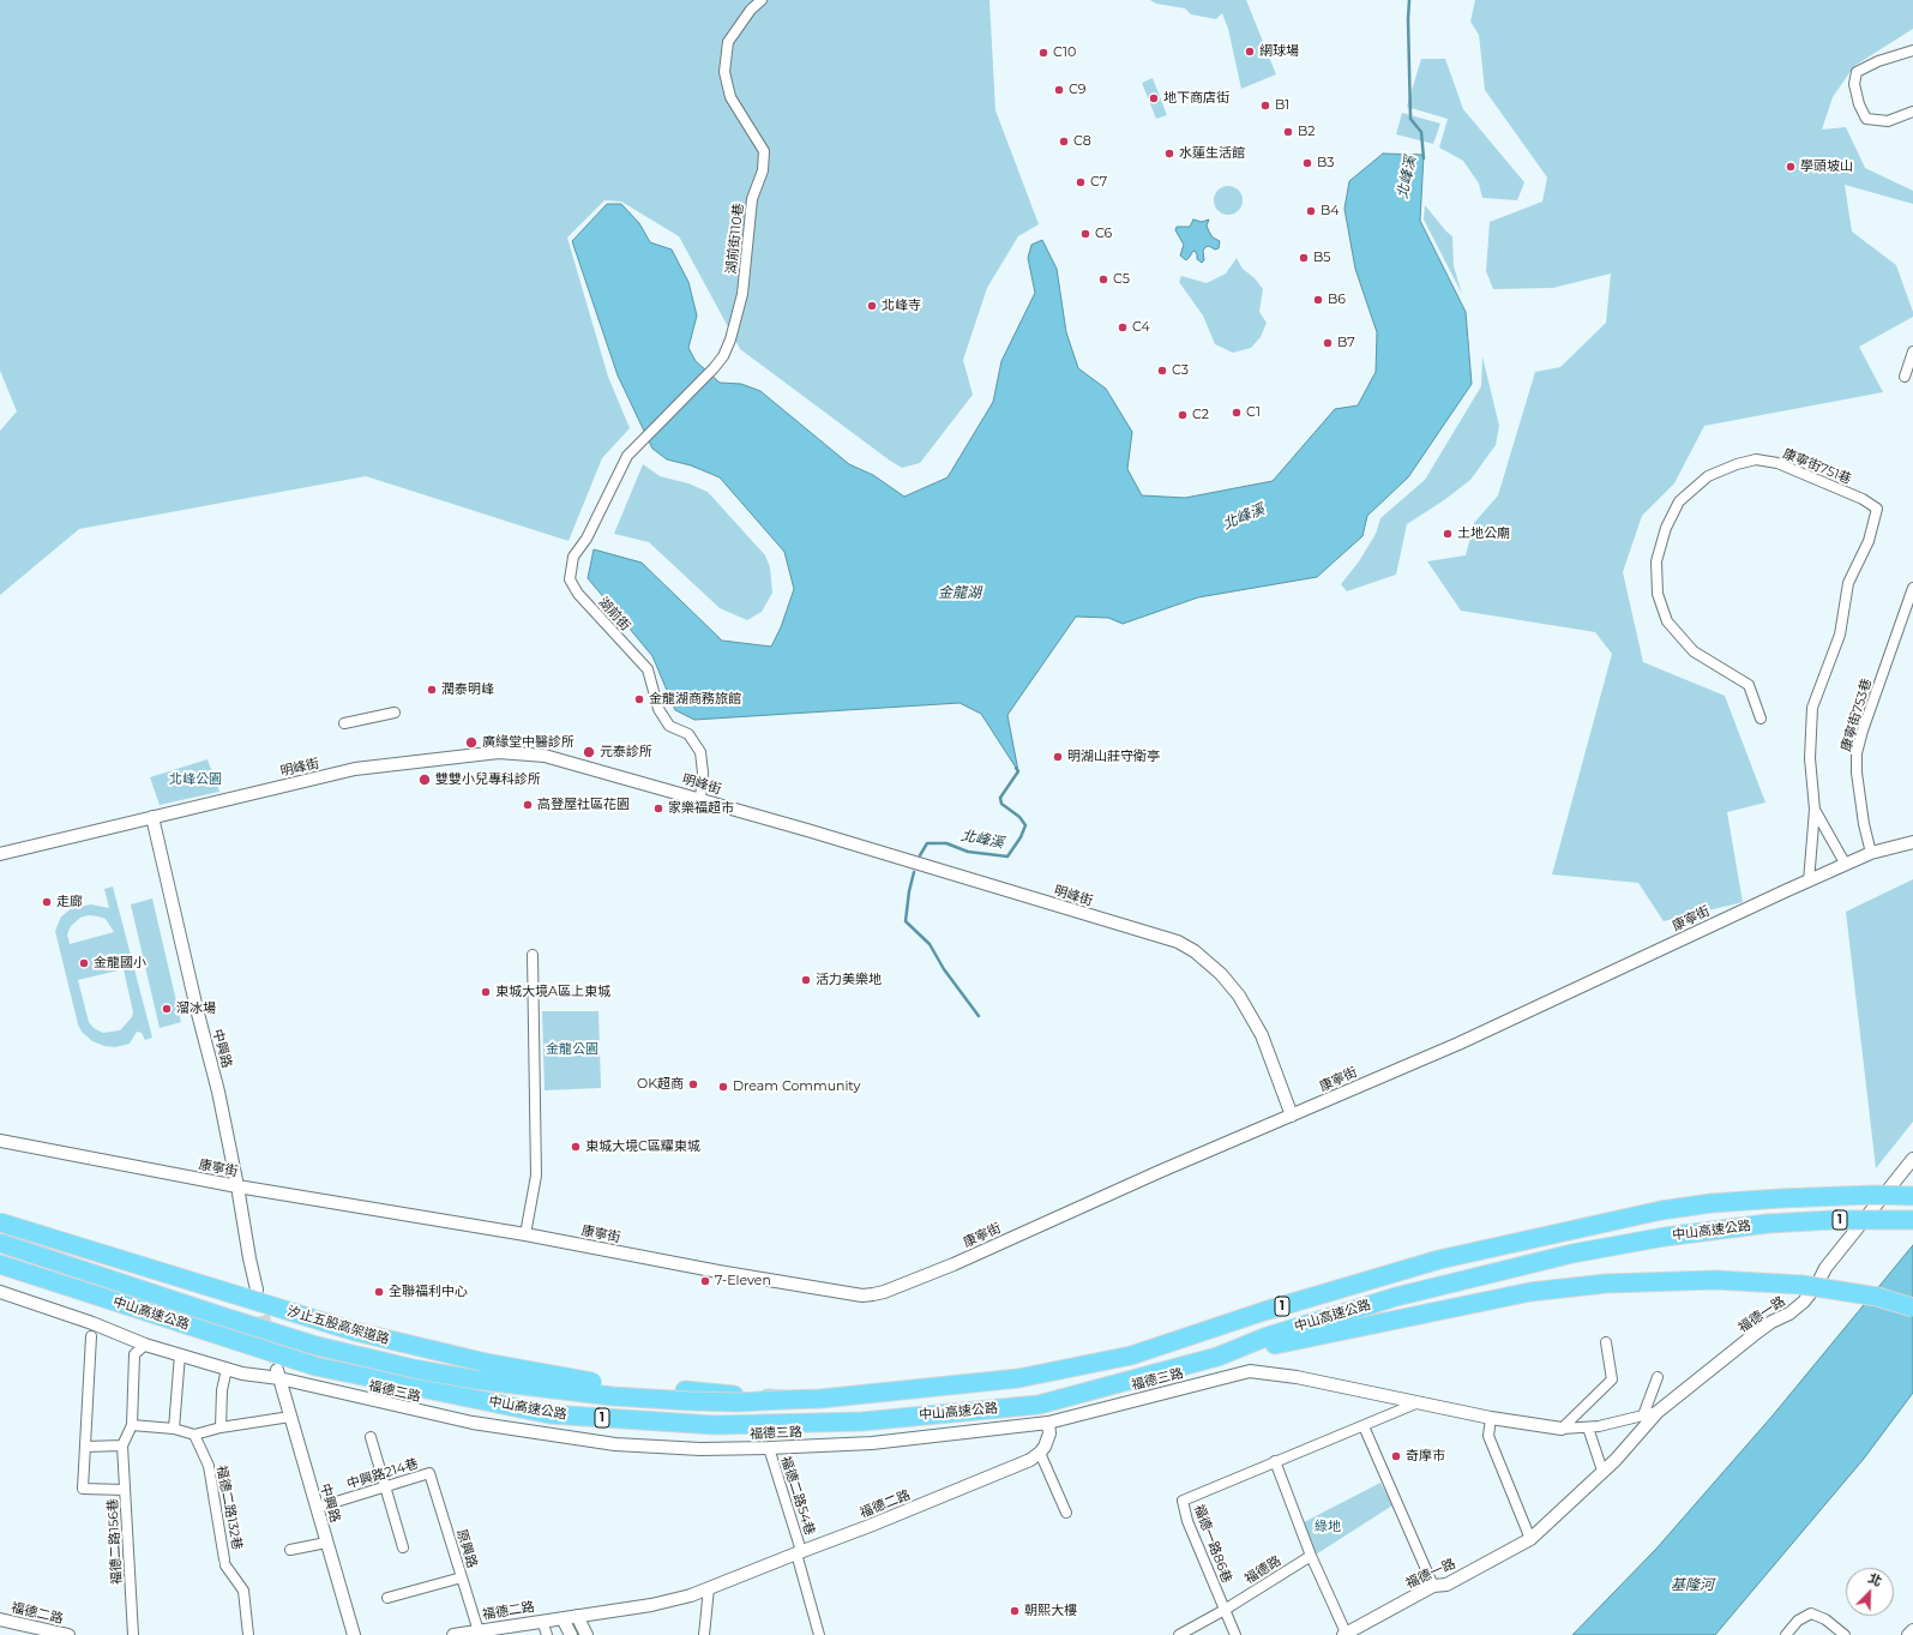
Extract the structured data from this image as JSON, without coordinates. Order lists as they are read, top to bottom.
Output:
{
  "streets": {
    "highway": ["1", "中山高速公路", "汐止五股高架道路"],
    "street": [
      "湖前街110巷",
      "康寧街751巷",
      "湖前街",
      "康寧街753巷",
      "明峰街",
      "康寧街",
      "中興路",
      "福德一路",
      "福德三路",
      "中興路214巷",
      "福德二路54巷",
      "福德二路",
      "福德二路132巷",
      "福德二路156巷",
      "福德一路86巷",
      "原興路",
      "福德路"
    ]
  },
  "crossings": [
    ["湖前街110巷", "湖前街"],
    ["康寧街751巷", "康寧街"],
    ["湖前街", "明峰街"],
    ["康寧街753巷", "康寧街"],
    ["明峰街", "康寧街"],
    ["明峰街", "中興路"],
    ["康寧街", "中興路"],
    ["中興路", "福德三路"],
    ["中興路", "中興路214巷"],
    ["中山高速公路", "汐止五股高架道路"],
    ["福德三路", "福德二路54巷"],
    ["福德三路", "福德一路86巷"],
    ["中興路214巷", "原興路"],
    ["福德二路54巷", "福德二路"],
    ["福德二路", "原興路"],
    ["福德一路86巷", "福德路"]
  ],
  "water": ["北峰溪", "金龍湖", "基隆河"],
  "parks": ["北峰公園", "金龍公園", "綠地"],
  "places": [
    "網球場",
    "C10",
    "C9",
    "地下商店街",
    "B1",
    "B2",
    "C8",
    "水蓮生活館",
    "B3",
    "學頭坡山",
    "C7",
    "B4",
    "C6",
    "B5",
    "C5",
    "B6",
    "北峰寺",
    "C4",
    "B7",
    "C3",
    "C1",
    "C2",
    "土地公廟",
    "潤泰明峰",
    "金龍湖商務旅館",
    "廣緣堂中醫診所",
    "元泰診所",
    "明湖山莊守衛亭",
    "雙雙小兒專科診所",
    "高登屋社區花園",
    "家樂福超市",
    "走廊",
    "金龍國小",
    "活力美樂地",
    "東城大境A區上東城",
    "溜冰場",
    "OK超商",
    "Dream Community",
    "東城大境C區耀東城",
    "7-Eleven",
    "全聯福利中心",
    "奇摩市",
    "朝熙大樓"
  ],
  "north": "top right"
}
